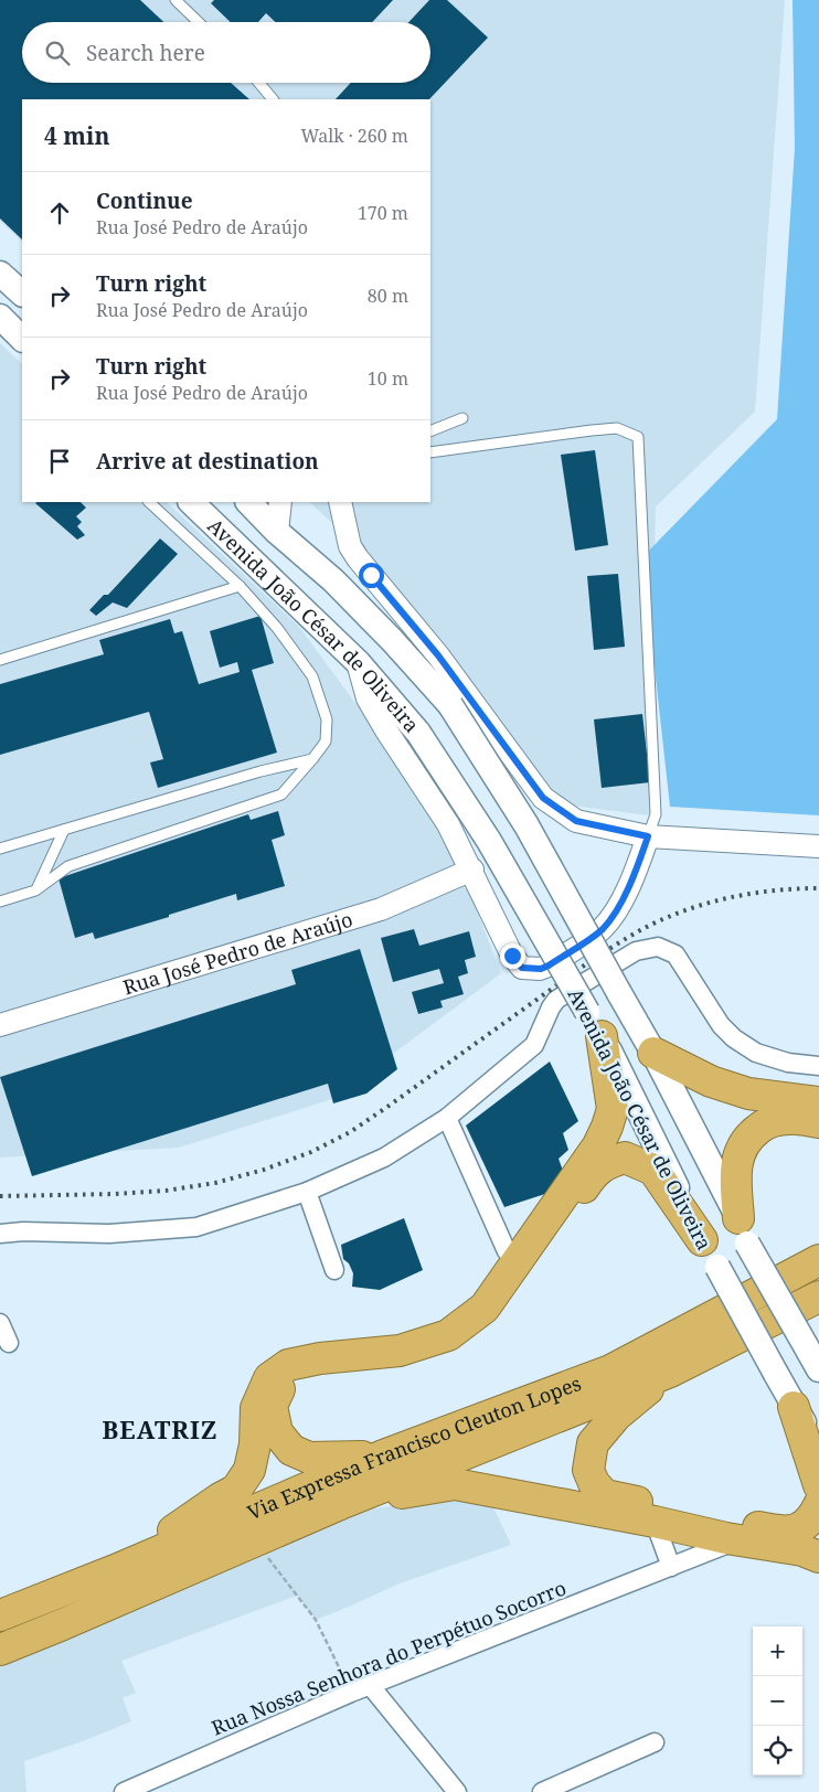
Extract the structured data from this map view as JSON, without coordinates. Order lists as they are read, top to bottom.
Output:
{
  "streets": {
    "highway": ["Via Expressa Francisco Cleuton Lopes"],
    "main road": ["Avenida João César de Oliveira"],
    "street": ["Rua José Pedro de Araújo", "Rua Nossa Senhora do Perpétuo Socorro"]
  },
  "districts": ["BEATRIZ"],
  "page": {
    "search": "Search here",
    "heading": ["4 min", "Walk · 260 m"],
    "list": [
      ["Continue", "Rua José Pedro de Araújo", "170 m"],
      ["Turn right", "Rua José Pedro de Araújo", "80 m"],
      ["Turn right", "Rua José Pedro de Araújo", "10 m"],
      "Arrive at destination"
    ],
    "map_buttons": ["+", "−"]
  }
}
